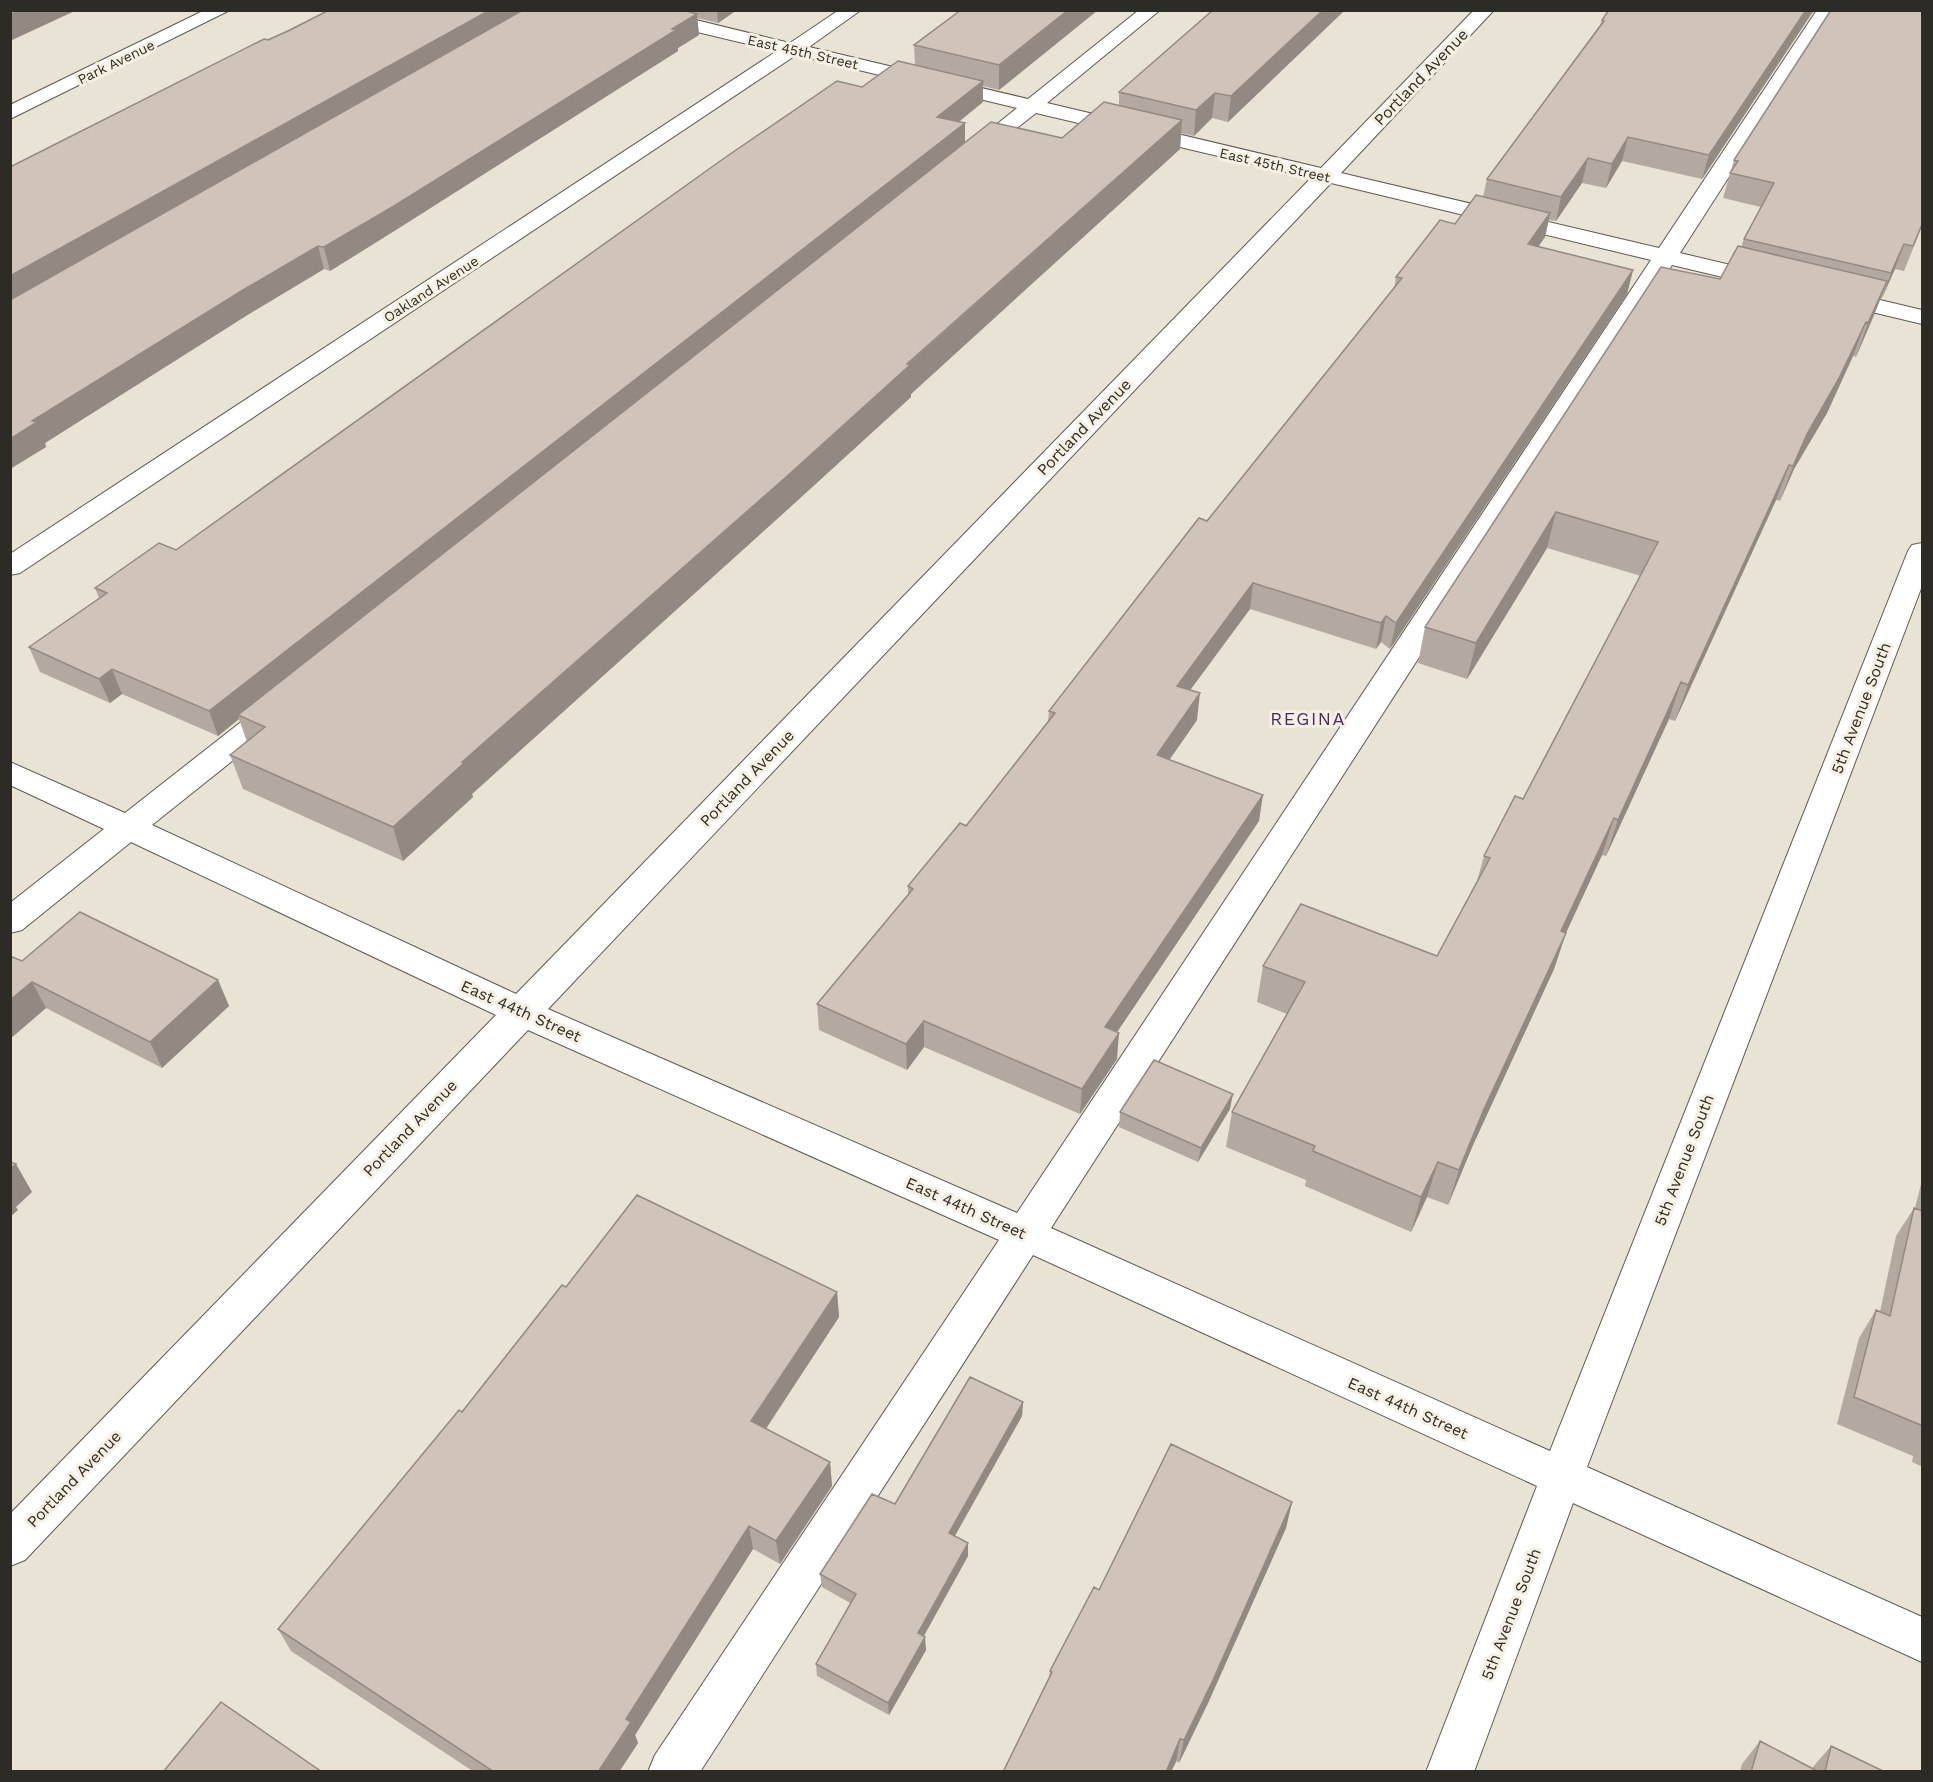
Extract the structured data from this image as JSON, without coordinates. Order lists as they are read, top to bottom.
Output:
{
  "streets": {
    "street": [
      "East 45th Street",
      "Park Avenue",
      "Portland Avenue",
      "Oakland Avenue",
      "5th Avenue South",
      "East 44th Street"
    ]
  },
  "crossings": [
    ["East 45th Street", "Portland Avenue"],
    ["East 45th Street", "Oakland Avenue"],
    ["Portland Avenue", "East 44th Street"],
    ["5th Avenue South", "East 44th Street"]
  ],
  "districts": ["REGINA"]
}
